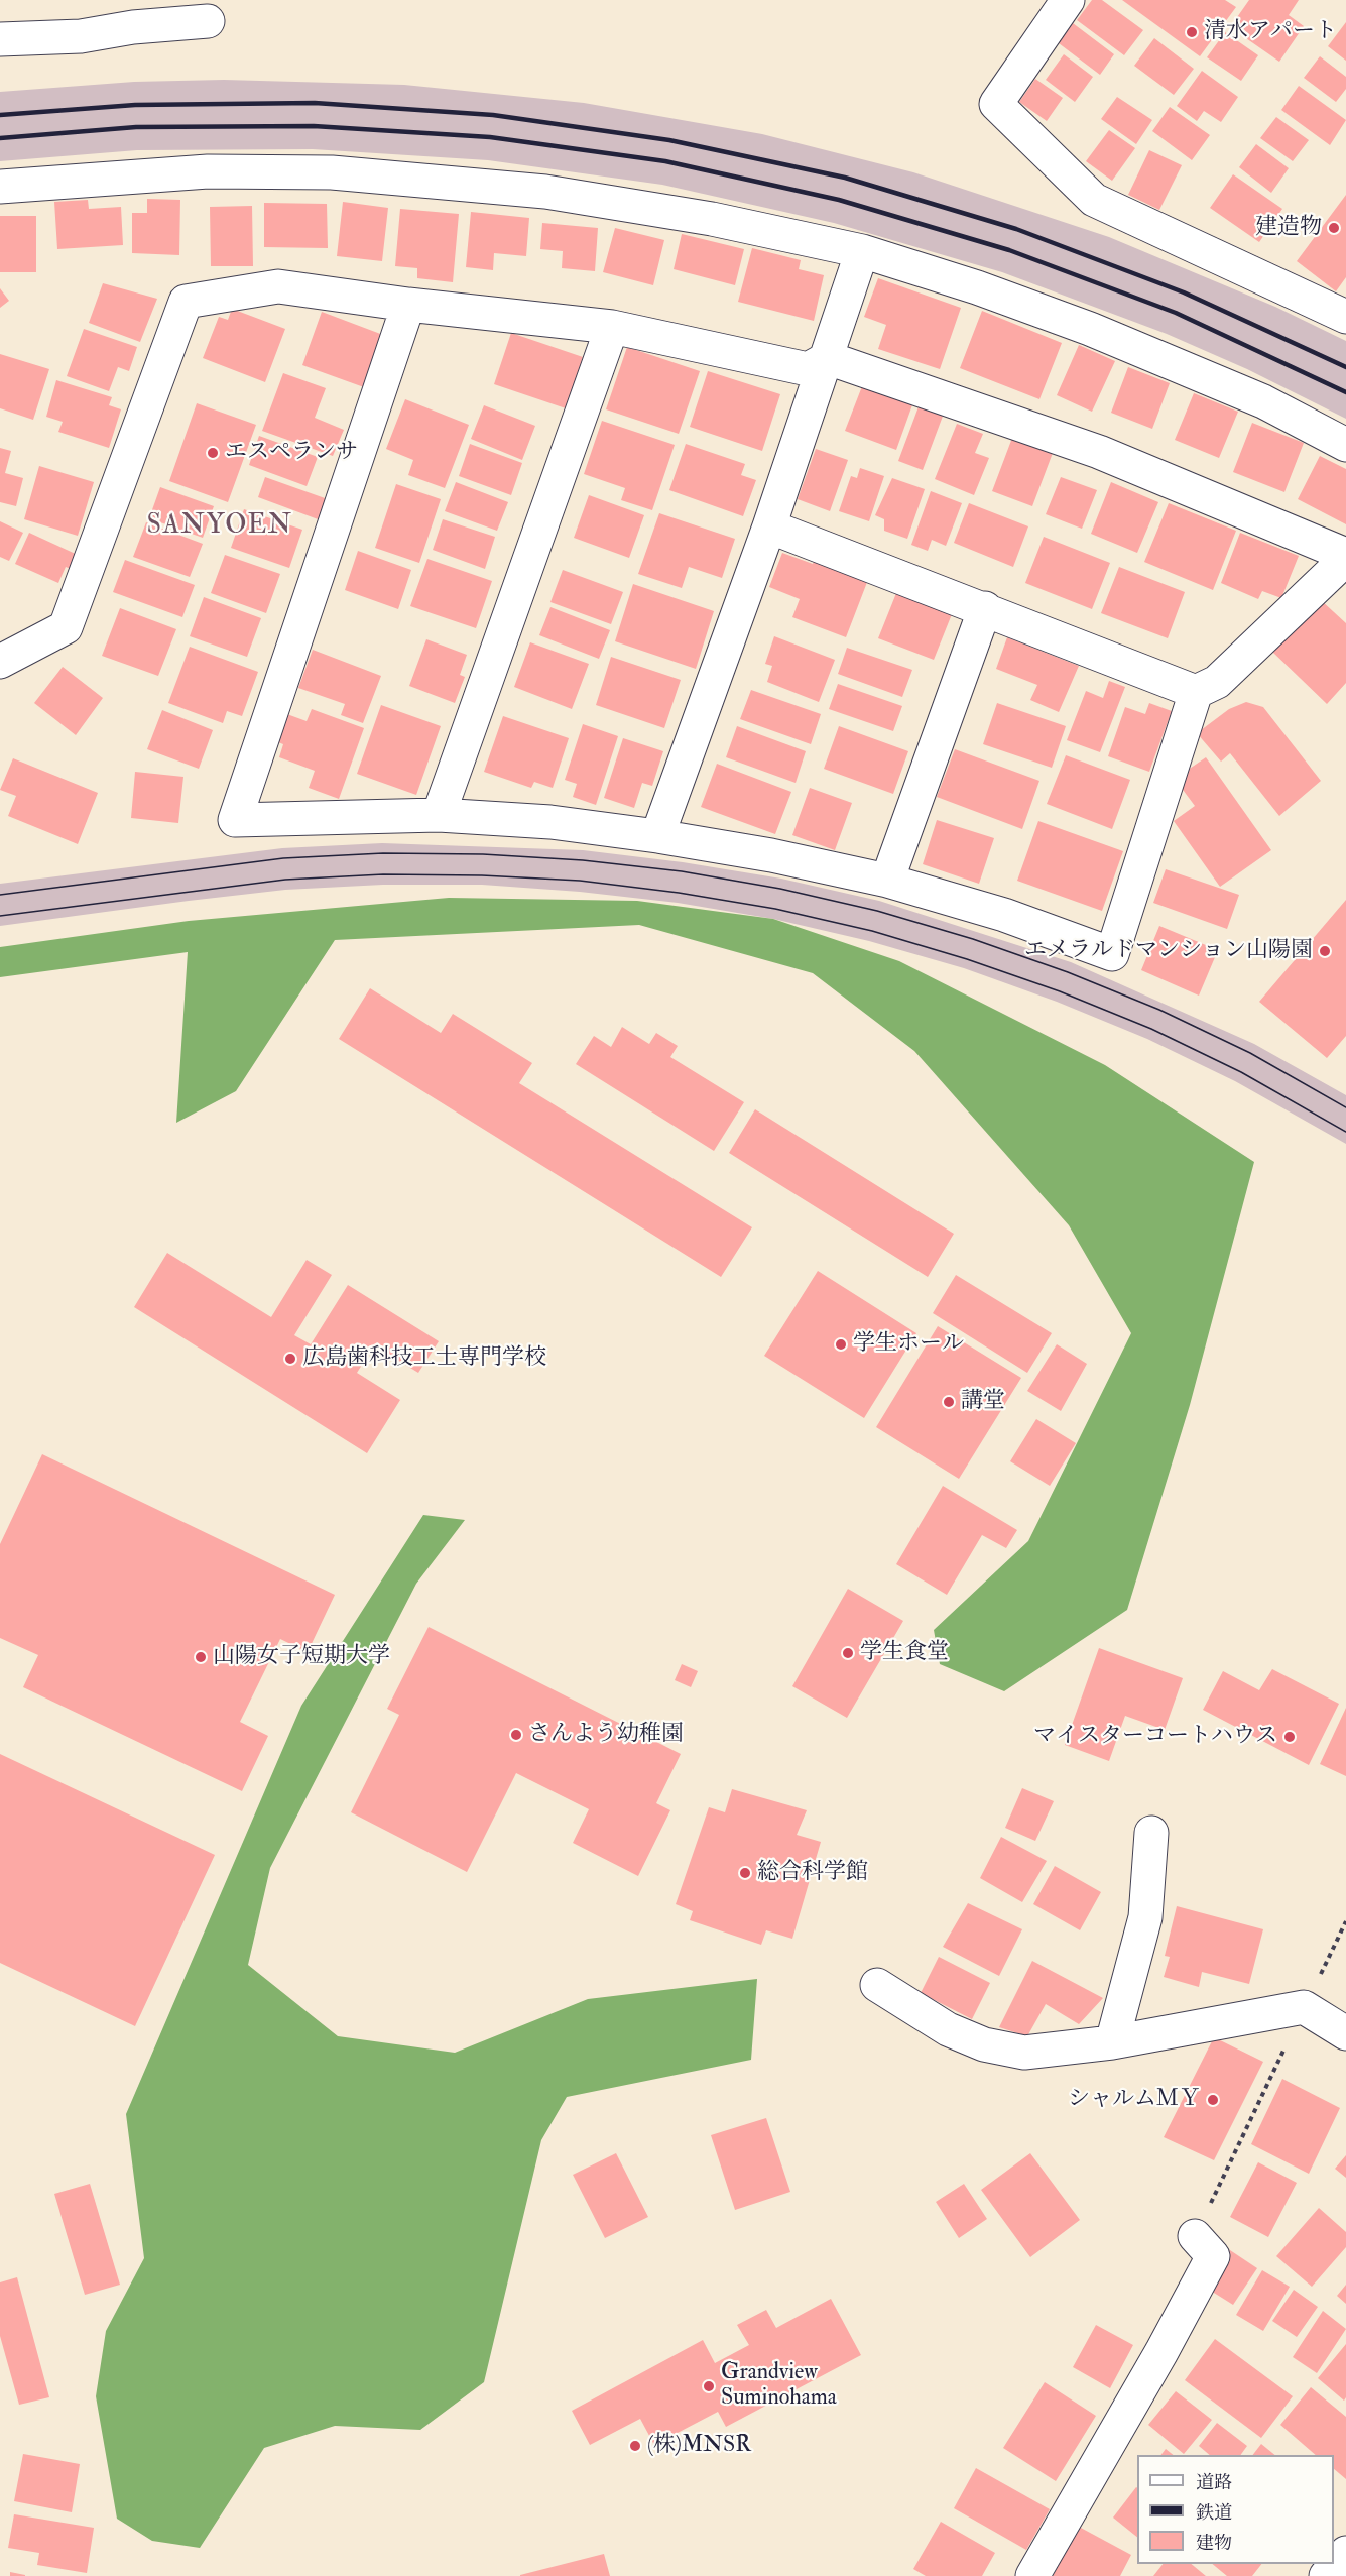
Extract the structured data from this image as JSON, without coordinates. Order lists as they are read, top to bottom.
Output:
{
  "districts": ["SANYOEN"],
  "places": [
    "清水アパート",
    "建造物",
    "エスペランサ",
    "エメラルドマンション山陽園",
    "学生ホール",
    "広島歯科技工士専門学校",
    "講堂",
    "学生食堂",
    "山陽女子短期大学",
    "さんよう幼稚園",
    "マイスターコートハウス",
    "総合科学館",
    "シャルムＭＹ",
    "Grandview Suminohama",
    "(株)MNSR"
  ],
  "legend": ["道路", "鉄道", "建物"]
}
